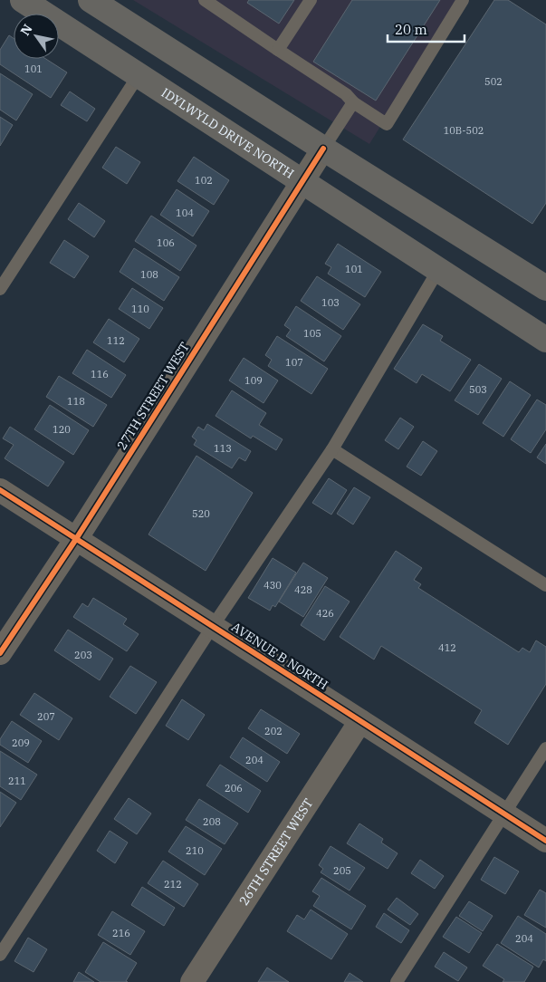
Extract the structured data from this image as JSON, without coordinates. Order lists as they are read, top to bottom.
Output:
{
  "streets": {
    "main road": ["IDYLWYLD DRIVE NORTH"],
    "street": ["27TH STREET WEST", "AVENUE B NORTH", "26TH STREET WEST"]
  },
  "crossings": [
    ["IDYLWYLD DRIVE NORTH", "27TH STREET WEST"],
    ["27TH STREET WEST", "AVENUE B NORTH"],
    ["AVENUE B NORTH", "26TH STREET WEST"]
  ],
  "house_numbers": [
    "101",
    "502",
    "10B-502",
    "102",
    "104",
    "106",
    "101",
    "108",
    "103",
    "110",
    "105",
    "112",
    "107",
    "116",
    "109",
    "503",
    "118",
    "120",
    "113",
    "520",
    "430",
    "428",
    "426",
    "412",
    "203",
    "207",
    "202",
    "209",
    "204",
    "211",
    "206",
    "208",
    "210",
    "205",
    "212",
    "216",
    "204"
  ],
  "scale_bar": "20 m",
  "north": "top left"
}
